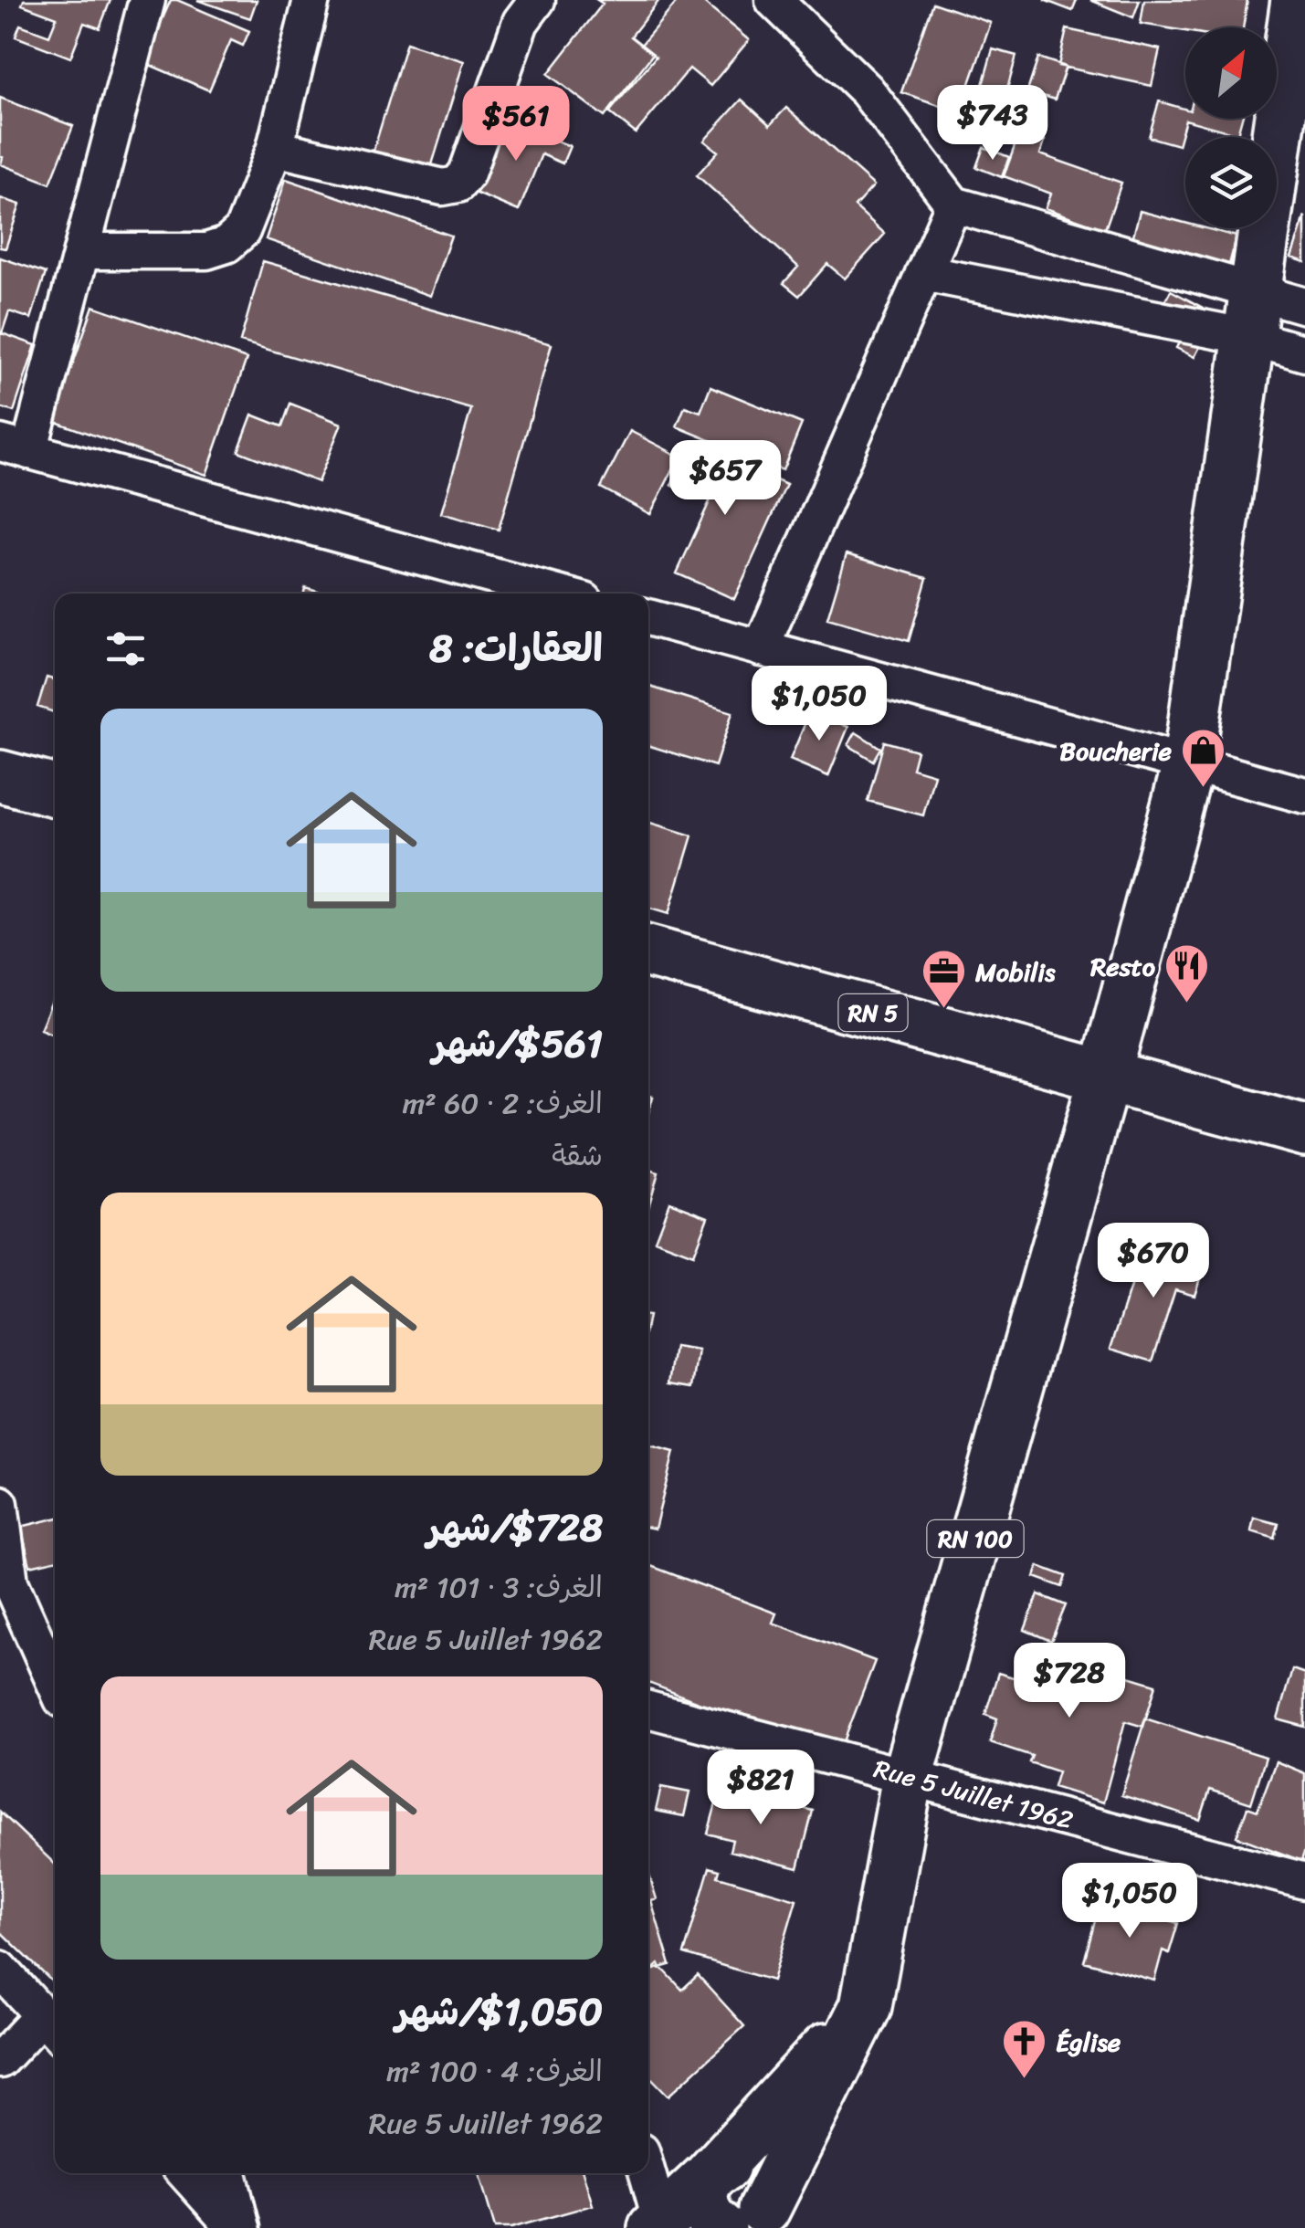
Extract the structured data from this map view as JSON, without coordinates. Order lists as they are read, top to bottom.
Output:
{
  "streets": {
    "main road": ["RN 5", "RN 100"],
    "street": ["Rue 5 Juillet 1962"]
  },
  "crossings": [
    ["RN 5", "RN 100"],
    ["RN 100", "Rue 5 Juillet 1962"]
  ],
  "places": {
    "shop": ["Boucherie"],
    "restaurant": ["Resto"],
    "office": ["Mobilis"],
    "church": ["Église"]
  },
  "north": "top right",
  "page": {
    "price": [
      "$743",
      "$561",
      "$657",
      "$1,050",
      "$670",
      "$728",
      "$821",
      "$1,050"
    ],
    "heading": "العقارات: 8",
    "list": [
      {
        "name": "$561/شهر",
        "note": "الغرف: 2 · 60 m² · شقة"
      },
      {
        "name": "$728/شهر",
        "note": "الغرف: 3 · 101 m² · Rue 5 Juillet 1962"
      },
      {
        "name": "$1,050/شهر",
        "note": "الغرف: 4 · 100 m² · Rue 5 Juillet 1962"
      }
    ]
  }
}
